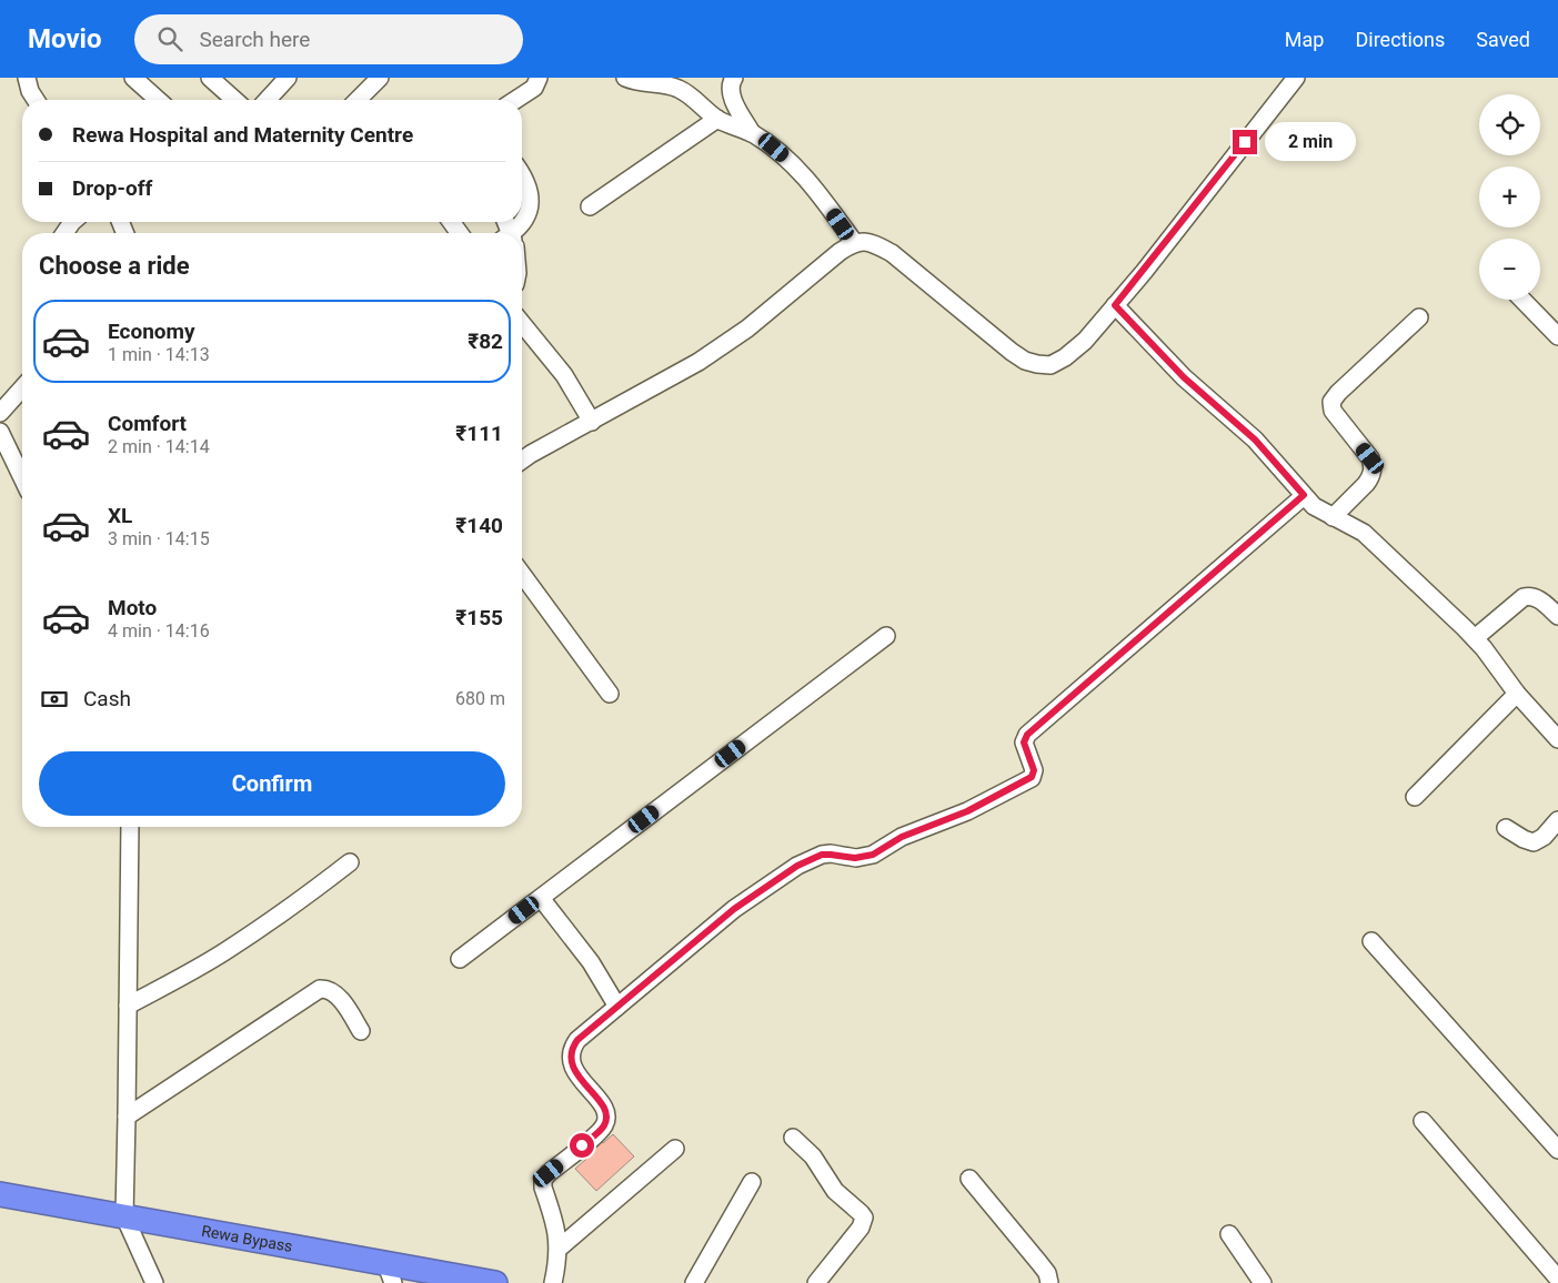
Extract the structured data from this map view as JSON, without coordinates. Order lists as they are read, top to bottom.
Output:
{
  "streets": {
    "highway": ["Rewa Bypass"]
  },
  "page": {
    "header": "Movio",
    "search": "Search here",
    "nav": ["Map", "Directions", "Saved"],
    "map_buttons": ["+", "−"],
    "banner": ["Rewa Hospital and Maternity Centre", "Drop-off"],
    "bubble": "2 min",
    "heading": "Choose a ride",
    "list": [
      {
        "name": "Economy",
        "note": "1 min · 14:13",
        "value": "₹82"
      },
      {
        "name": "Comfort",
        "note": "2 min · 14:14",
        "value": "₹111"
      },
      {
        "name": "XL",
        "note": "3 min · 14:15",
        "value": "₹140"
      },
      {
        "name": "Moto",
        "note": "4 min · 14:16",
        "value": "₹155"
      }
    ],
    "pay": ["Cash", "680 m"],
    "buttons": "Confirm"
  }
}
